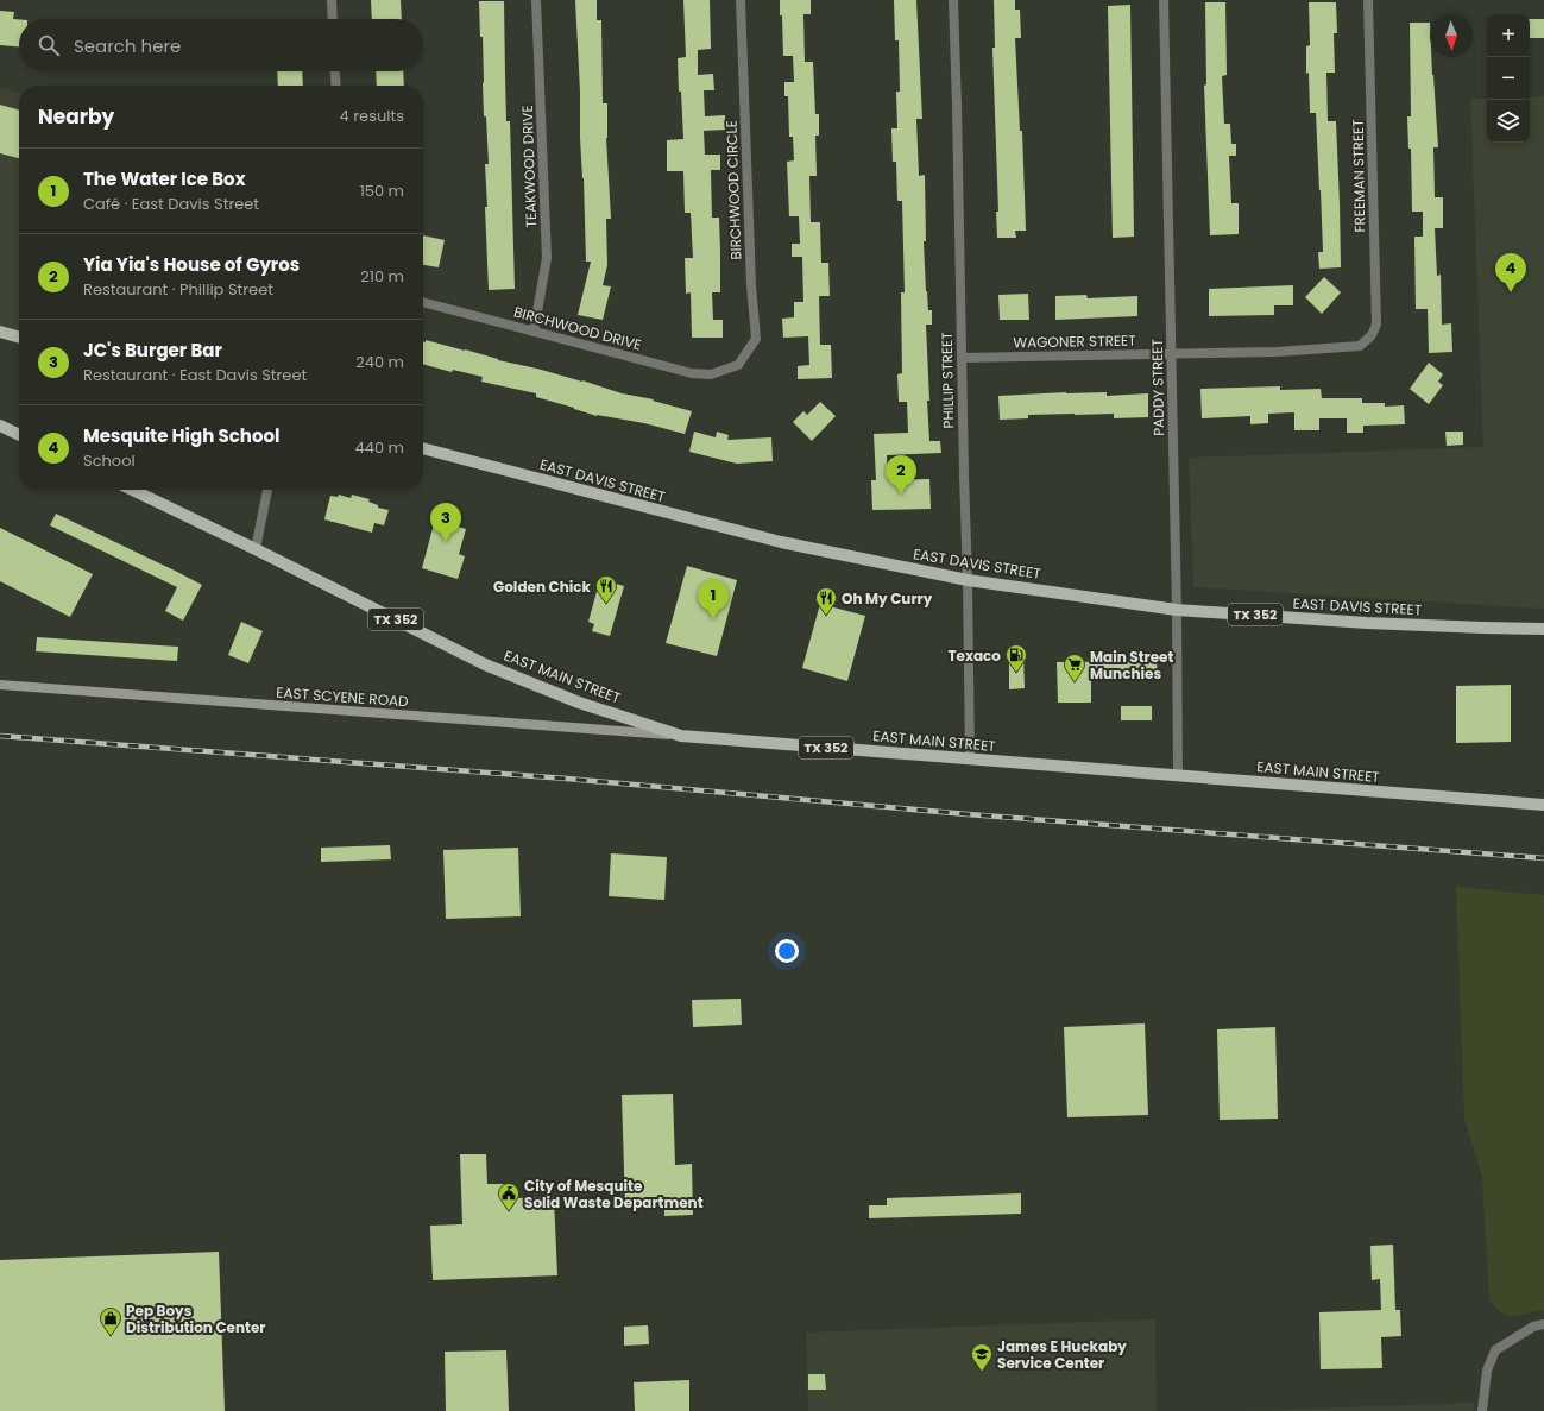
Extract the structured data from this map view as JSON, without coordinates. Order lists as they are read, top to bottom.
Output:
{
  "streets": {
    "main road": ["EAST DAVIS STREET", "TX 352", "EAST MAIN STREET"],
    "street": [
      "TEAKWOOD DRIVE",
      "FREEMAN STREET",
      "BIRCHWOOD CIRCLE",
      "BIRCHWOOD DRIVE",
      "WAGONER STREET",
      "PHILLIP STREET",
      "PADDY STREET",
      "EAST SCYENE ROAD"
    ]
  },
  "crossings": [
    ["TEAKWOOD DRIVE", "BIRCHWOOD DRIVE"],
    ["FREEMAN STREET", "WAGONER STREET"],
    ["BIRCHWOOD CIRCLE", "BIRCHWOOD DRIVE"],
    ["WAGONER STREET", "PHILLIP STREET"],
    ["WAGONER STREET", "PADDY STREET"],
    ["PHILLIP STREET", "EAST DAVIS STREET"],
    ["PHILLIP STREET", "EAST MAIN STREET"],
    ["PADDY STREET", "EAST DAVIS STREET"],
    ["PADDY STREET", "EAST MAIN STREET"],
    ["EAST MAIN STREET", "EAST SCYENE ROAD"]
  ],
  "places": {
    "restaurant": ["Golden Chick", "Oh My Curry"],
    "fuel station": ["Texaco"],
    "supermarket": ["Main Street Munchies"],
    "public building": ["City of Mesquite Solid Waste Department"],
    "shop": ["Pep Boys Distribution Center"],
    "school or university": ["James E Huckaby Service Center"]
  },
  "north": "bottom",
  "page": {
    "map_buttons": ["+", "−"],
    "search": "Search here",
    "heading": ["Nearby", "4 results"],
    "list": [
      {
        "mark": "1",
        "name": "The Water Ice Box",
        "note": "Café · East Davis Street",
        "value": "150 m"
      },
      {
        "mark": "2",
        "name": "Yia Yia's House of Gyros",
        "note": "Restaurant · Phillip Street",
        "value": "210 m"
      },
      {
        "mark": "3",
        "name": "JC's Burger Bar",
        "note": "Restaurant · East Davis Street",
        "value": "240 m"
      },
      {
        "mark": "4",
        "name": "Mesquite High School",
        "note": "School",
        "value": "440 m"
      }
    ],
    "pins": [
      "4",
      "2",
      "3",
      "1"
    ]
  }
}
